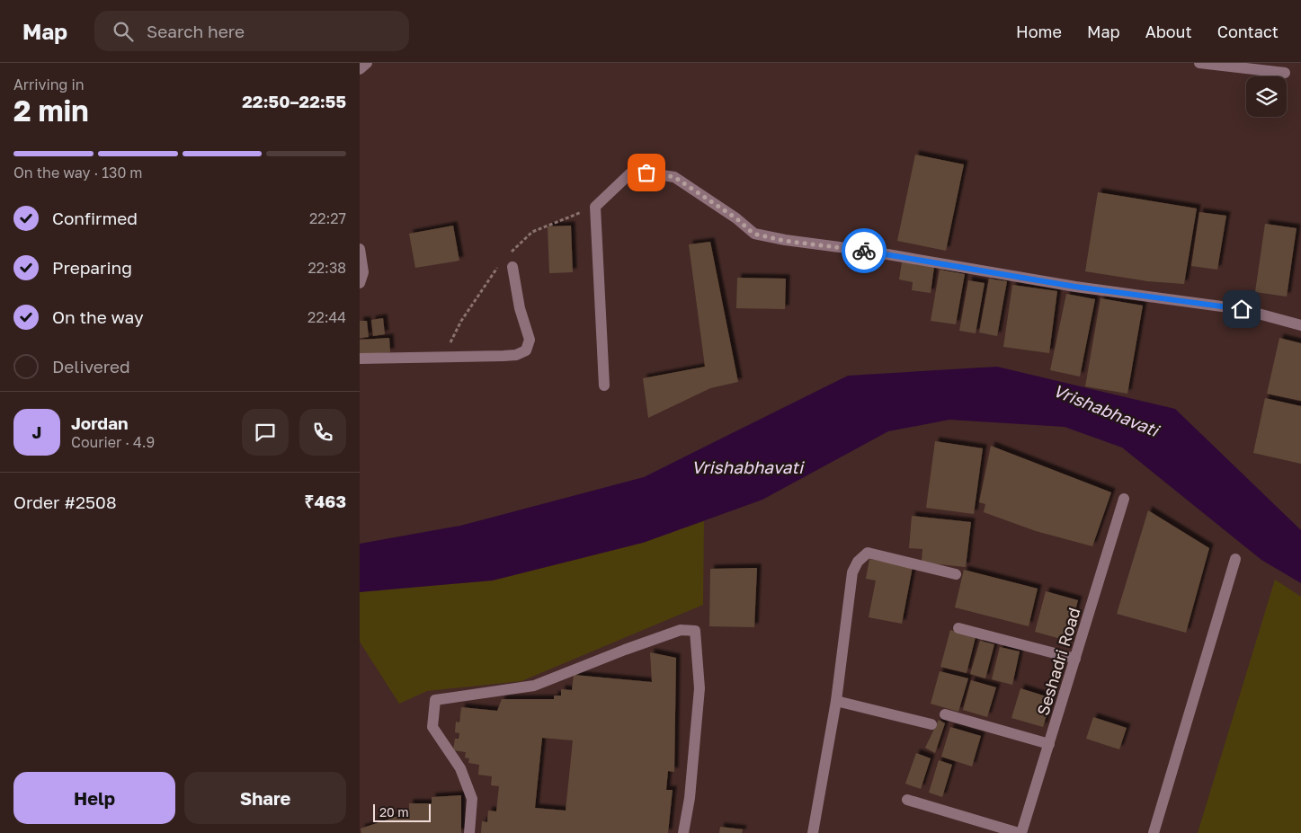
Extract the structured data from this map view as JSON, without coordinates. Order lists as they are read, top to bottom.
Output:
{
  "streets": {
    "street": ["Seshadri Road"]
  },
  "water": ["Vrishabhavati"],
  "scale_bar": "20 m",
  "page": {
    "header": "Map",
    "search": "Search here",
    "nav": [
      "Home",
      "Map",
      "About",
      "Contact"
    ],
    "heading": ["2 min", "Arriving in", "22:50–22:55"],
    "panel": [
      "Jordan",
      "Courier · 4.9",
      "Order #2508",
      "₹463"
    ],
    "bar": "On the way · 130 m",
    "list": [
      ["Confirmed", "22:27"],
      ["Preparing", "22:38"],
      ["On the way", "22:44"],
      "Delivered"
    ],
    "round": "J",
    "buttons": ["Help", "Share"],
    "scale": "20 m"
  }
}
